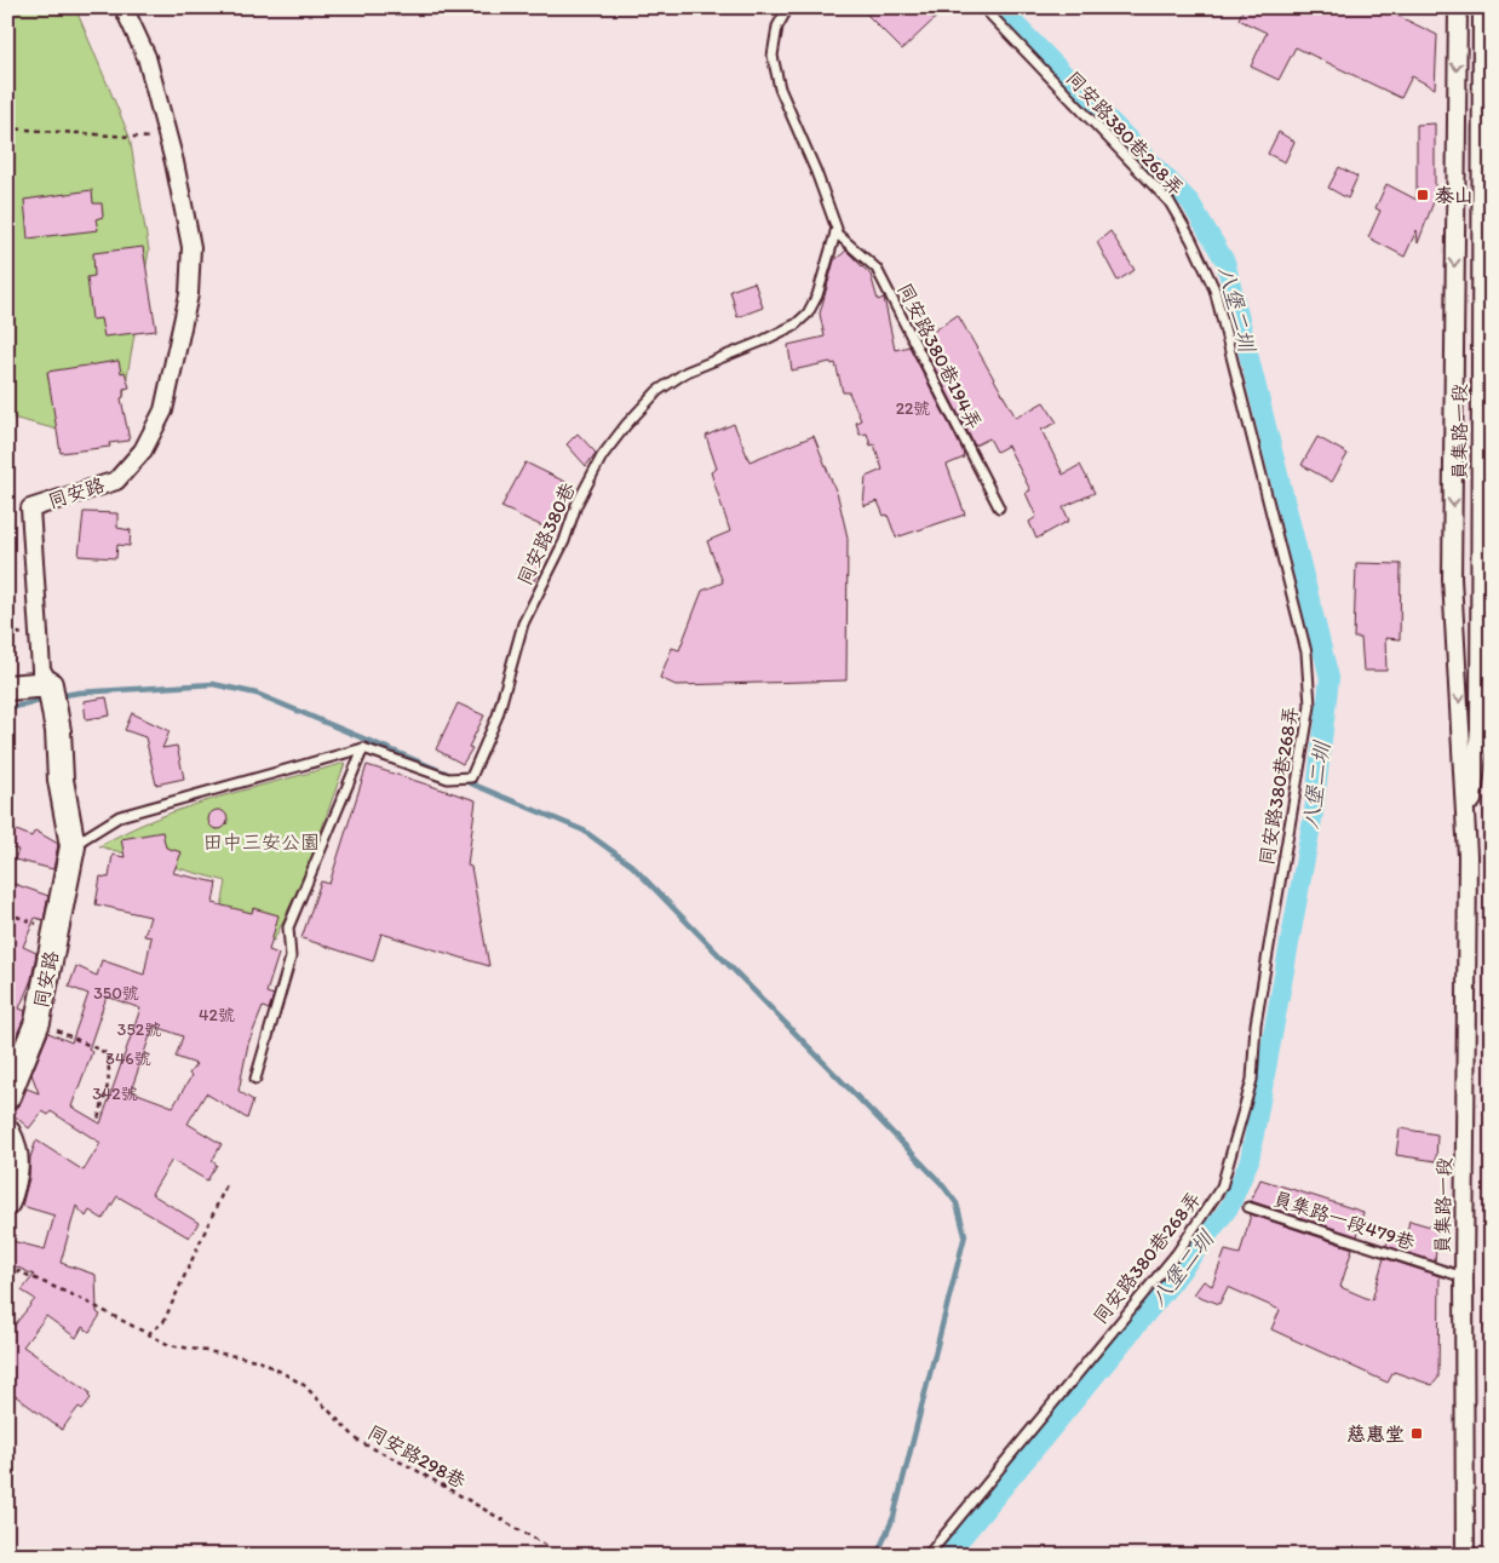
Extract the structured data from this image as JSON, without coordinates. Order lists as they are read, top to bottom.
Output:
{
  "streets": {
    "street": ["員集路一段", "同安路"],
    "lane": [
      "同安路380巷268弄",
      "同安路380巷194弄",
      "同安路380巷",
      "員集路一段479巷"
    ],
    "path": ["同安路298巷"]
  },
  "crossings": [
    ["同安路380巷194弄", "同安路380巷"],
    ["員集路一段", "員集路一段479巷"]
  ],
  "water": ["八堡二圳"],
  "parks": ["田中三安公園"],
  "places": {
    "transit": ["泰山", "慈惠堂"]
  },
  "house_numbers": [
    "22號",
    "350號",
    "42號",
    "352號",
    "346號",
    "342號"
  ]
}
